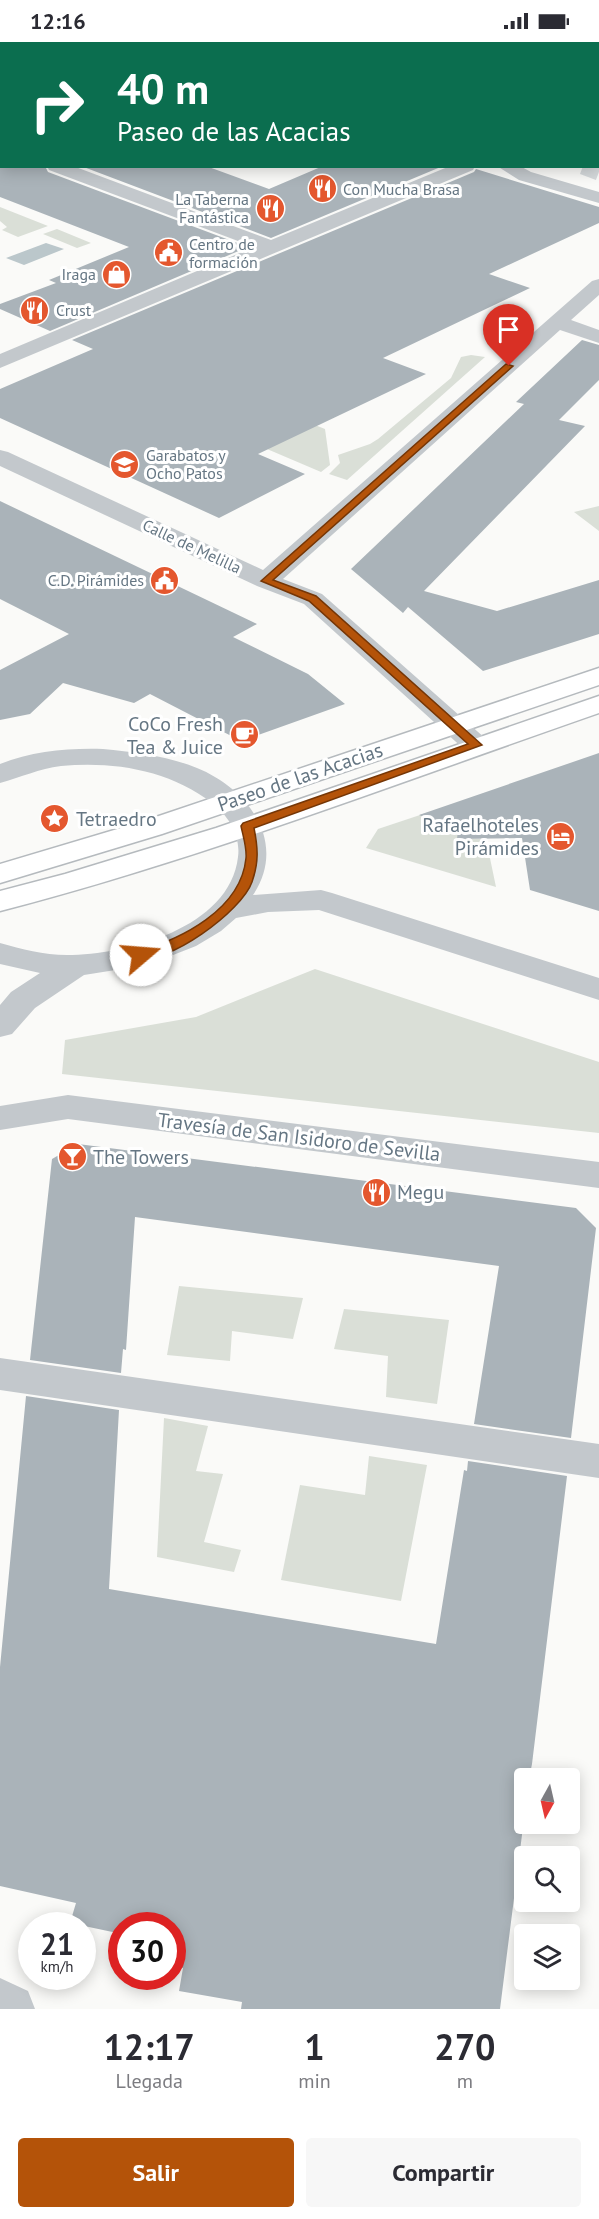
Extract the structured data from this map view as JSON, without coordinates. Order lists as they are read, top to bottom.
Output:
{
  "streets": {
    "main road": ["Paseo de las Acacias"],
    "street": ["Calle de Melilla", "Travesía de San Isidoro de Sevilla"]
  },
  "crossings": [
    ["Calle de Melilla", "Paseo de las Acacias"]
  ],
  "places": {
    "restaurant": [
      "Con Mucha Brasa",
      "La Taberna Fantástica",
      "Crust",
      "Megu"
    ],
    "public building": ["Centro de formación", "C.D. Pirámides"],
    "shop": ["Iraga"],
    "school or university": ["Garabatos y Ocho Patos"],
    "cafe": ["CoCo Fresh Tea & Juice"],
    "place": ["Tetraedro"],
    "hotel": ["Rafaelhoteles Pirámides"],
    "bar": ["The Towers"]
  },
  "north": "bottom",
  "page": {
    "status": "12:16",
    "turn": ["40 m", "Paseo de las Acacias"],
    "speed": "21 km/h",
    "limit": "30",
    "eta": [
      "12:17",
      "Llegada",
      "1",
      "min",
      "270",
      "m"
    ],
    "buttons": ["Salir", "Compartir"]
  }
}
